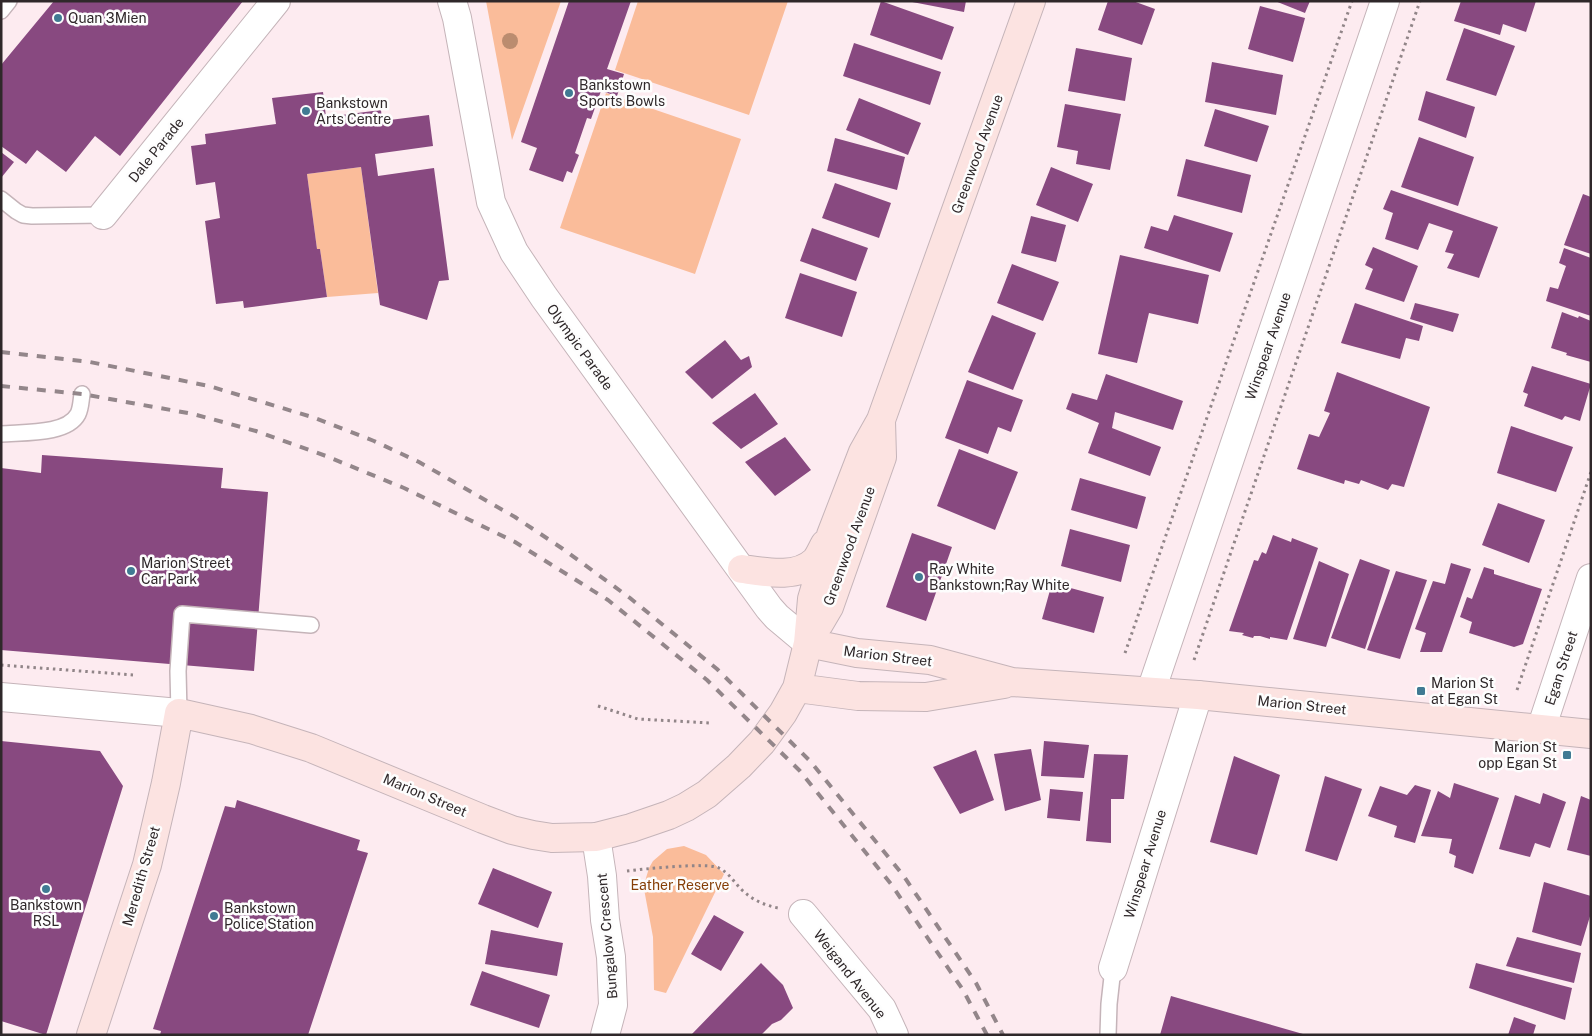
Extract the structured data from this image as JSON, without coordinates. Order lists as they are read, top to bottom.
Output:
{
  "streets": {
    "main road": ["Greenwood Avenue", "Marion Street", "Meredith Street"],
    "street": [
      "Dale Parade",
      "Winspear Avenue",
      "Olympic Parade",
      "Egan Street",
      "Bungalow Crescent",
      "Weigand Avenue"
    ]
  },
  "crossings": [
    ["Greenwood Avenue", "Olympic Parade"],
    ["Greenwood Avenue", "Marion Street"],
    ["Winspear Avenue", "Marion Street"],
    ["Olympic Parade", "Marion Street"],
    ["Marion Street", "Egan Street"],
    ["Marion Street", "Meredith Street"],
    ["Marion Street", "Bungalow Crescent"]
  ],
  "parks": ["Eather Reserve"],
  "places": {
    "other": [
      "Quan 3Mien",
      "Bankstown Sports Bowls",
      "Bankstown Arts Centre",
      "Marion Street Car Park",
      "Ray White Bankstown;Ray White",
      "Bankstown RSL",
      "Bankstown Police Station"
    ],
    "transit": ["Marion St at Egan St", "Marion St opp Egan St"]
  }
}
